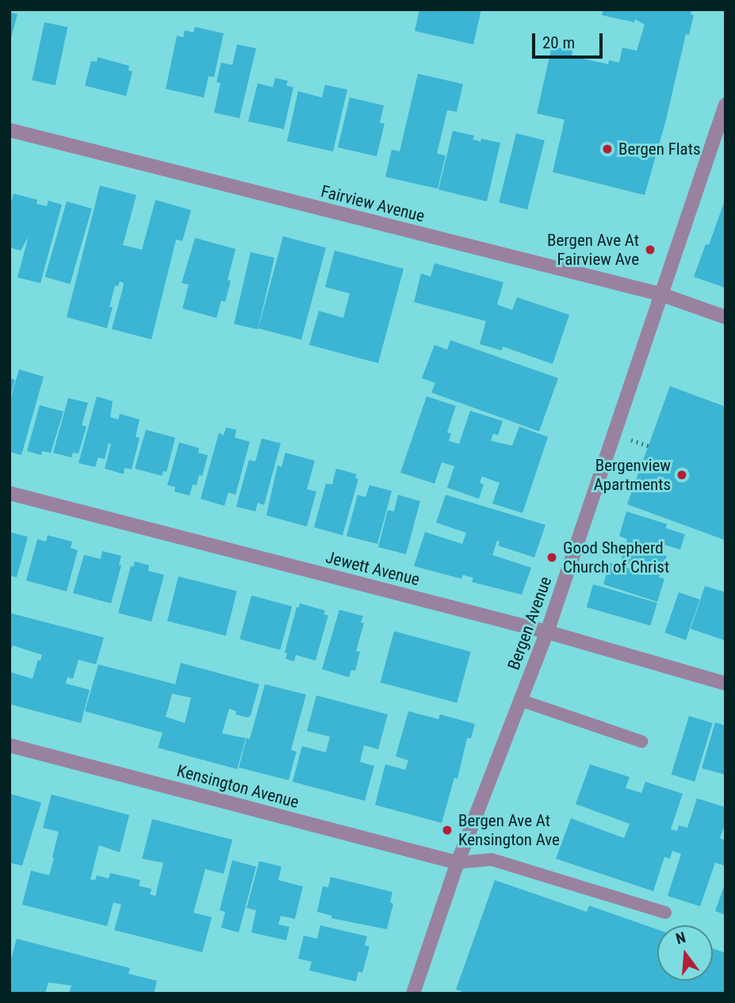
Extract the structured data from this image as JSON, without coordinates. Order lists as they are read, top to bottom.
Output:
{
  "streets": {
    "street": [
      "Fairview Avenue",
      "Jewett Avenue",
      "Bergen Avenue",
      "Kensington Avenue"
    ]
  },
  "crossings": [
    ["Fairview Avenue", "Bergen Avenue"],
    ["Jewett Avenue", "Bergen Avenue"],
    ["Bergen Avenue", "Kensington Avenue"]
  ],
  "places": [
    "Bergen Flats",
    "Bergen Ave At Fairview Ave",
    "Bergenview Apartments",
    "Good Shepherd Church of Christ",
    "Bergen Ave At Kensington Ave"
  ],
  "scale_bar": "20 m",
  "north": "top"
}
